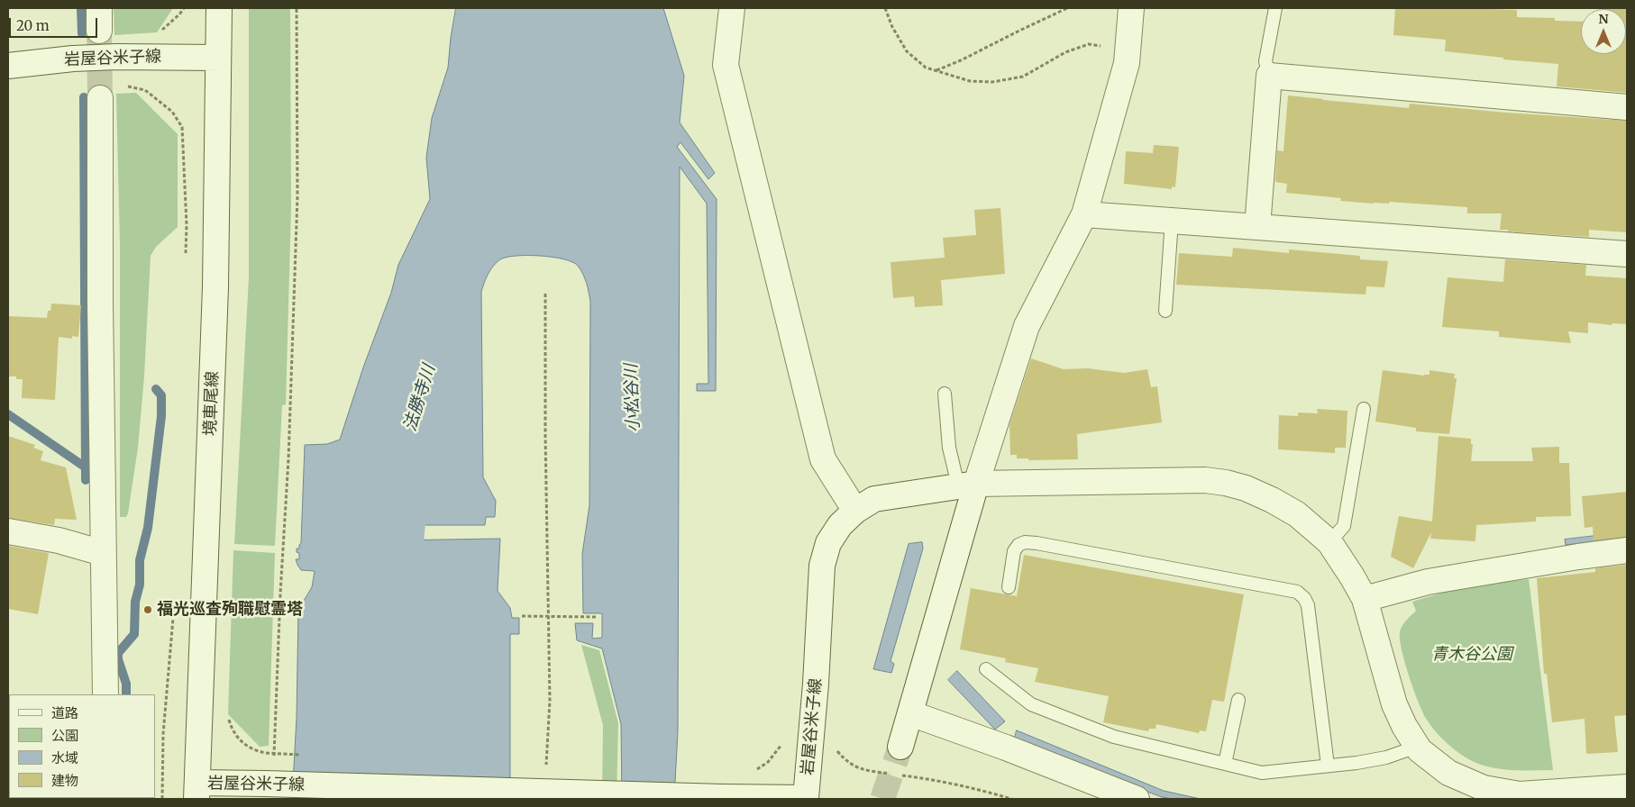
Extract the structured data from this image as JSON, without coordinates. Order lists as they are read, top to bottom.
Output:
{
  "streets": {
    "street": ["岩屋谷米子線", "境車尾線"]
  },
  "crossings": [
    ["岩屋谷米子線", "境車尾線"]
  ],
  "water": ["法勝寺川", "小松谷川"],
  "parks": ["青木谷公園"],
  "places": ["福光巡査殉職慰霊塔"],
  "legend": [
    "道路",
    "公園",
    "水域",
    "建物"
  ],
  "scale_bar": "20 m",
  "north": "top"
}
